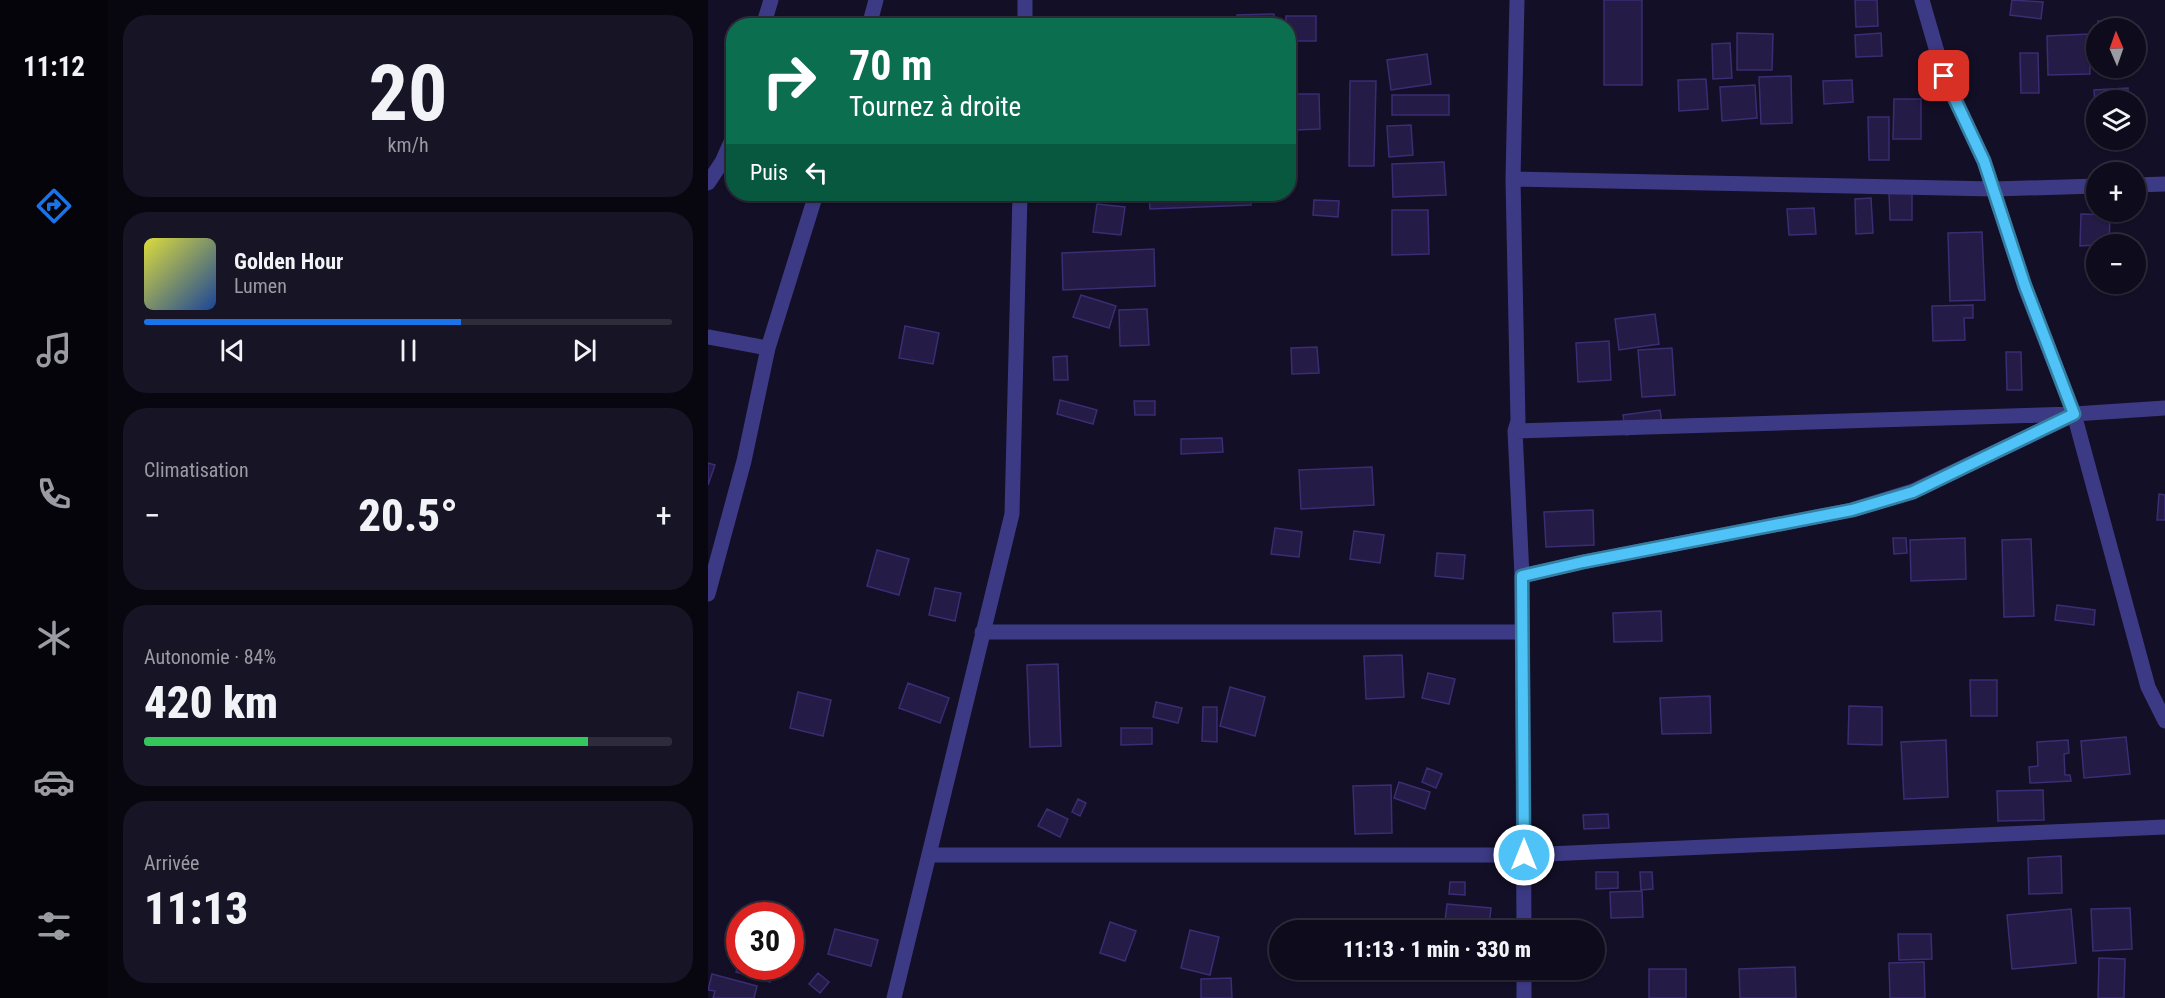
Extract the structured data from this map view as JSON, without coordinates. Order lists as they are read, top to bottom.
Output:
{
  "north": "top",
  "page": {
    "tabs": "11:12",
    "tile": [
      ["20", "km/h"],
      "Climatisation",
      ["Autonomie · 84%", "420 km"],
      ["Arrivée", "11:13"]
    ],
    "map_buttons": ["+", "−"],
    "turn": ["70 m", "Tournez à droite"],
    "then": "Puis",
    "song": ["Golden Hour", "Lumen"],
    "heat": ["−", "20.5°", "+"],
    "limit": "30",
    "trip": "11:13 · 1 min · 330 m"
  }
}
